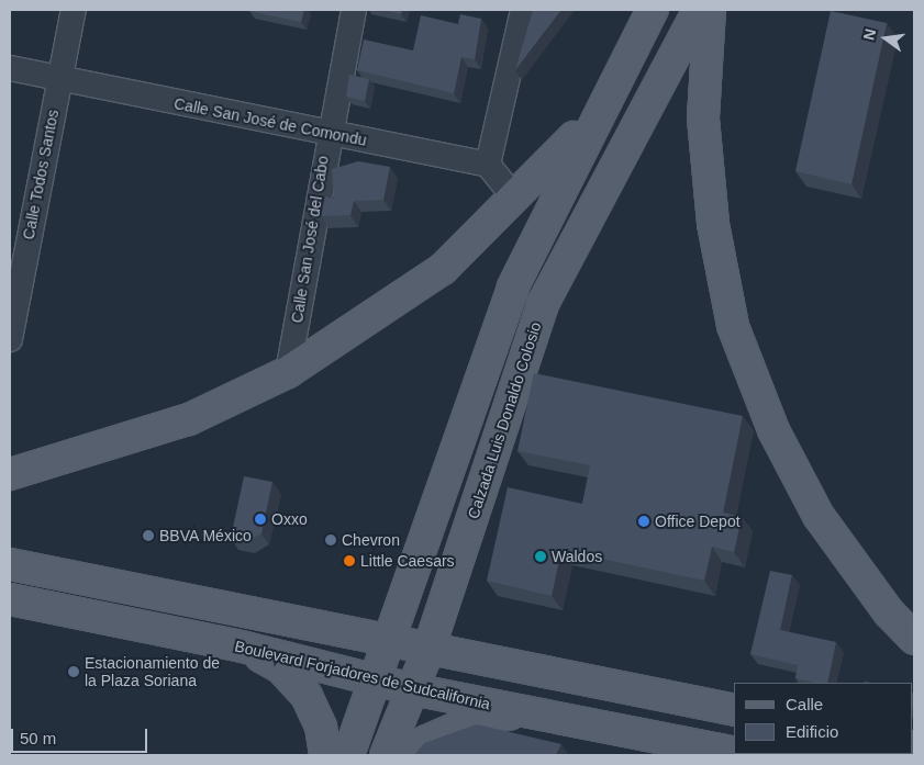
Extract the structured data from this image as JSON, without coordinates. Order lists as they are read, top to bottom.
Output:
{
  "streets": {
    "main road": ["Calzada Luis Donaldo Colosio", "Boulevard Forjadores de Sudcalifornia"],
    "street": ["Calle San José de Comondu", "Calle Todos Santos", "Calle San José del Cabo"]
  },
  "crossings": [
    ["Calle San José de Comondu", "Calle Todos Santos"],
    ["Calle San José de Comondu", "Calle San José del Cabo"],
    ["Calzada Luis Donaldo Colosio", "Boulevard Forjadores de Sudcalifornia"]
  ],
  "places": [
    "Oxxo",
    "Office Depot",
    "BBVA México",
    "Chevron",
    "Waldos",
    "Little Caesars",
    "Estacionamiento de la Plaza Soriana"
  ],
  "legend": ["Calle", "Edificio"],
  "scale_bar": "50 m",
  "north": "left"
}
